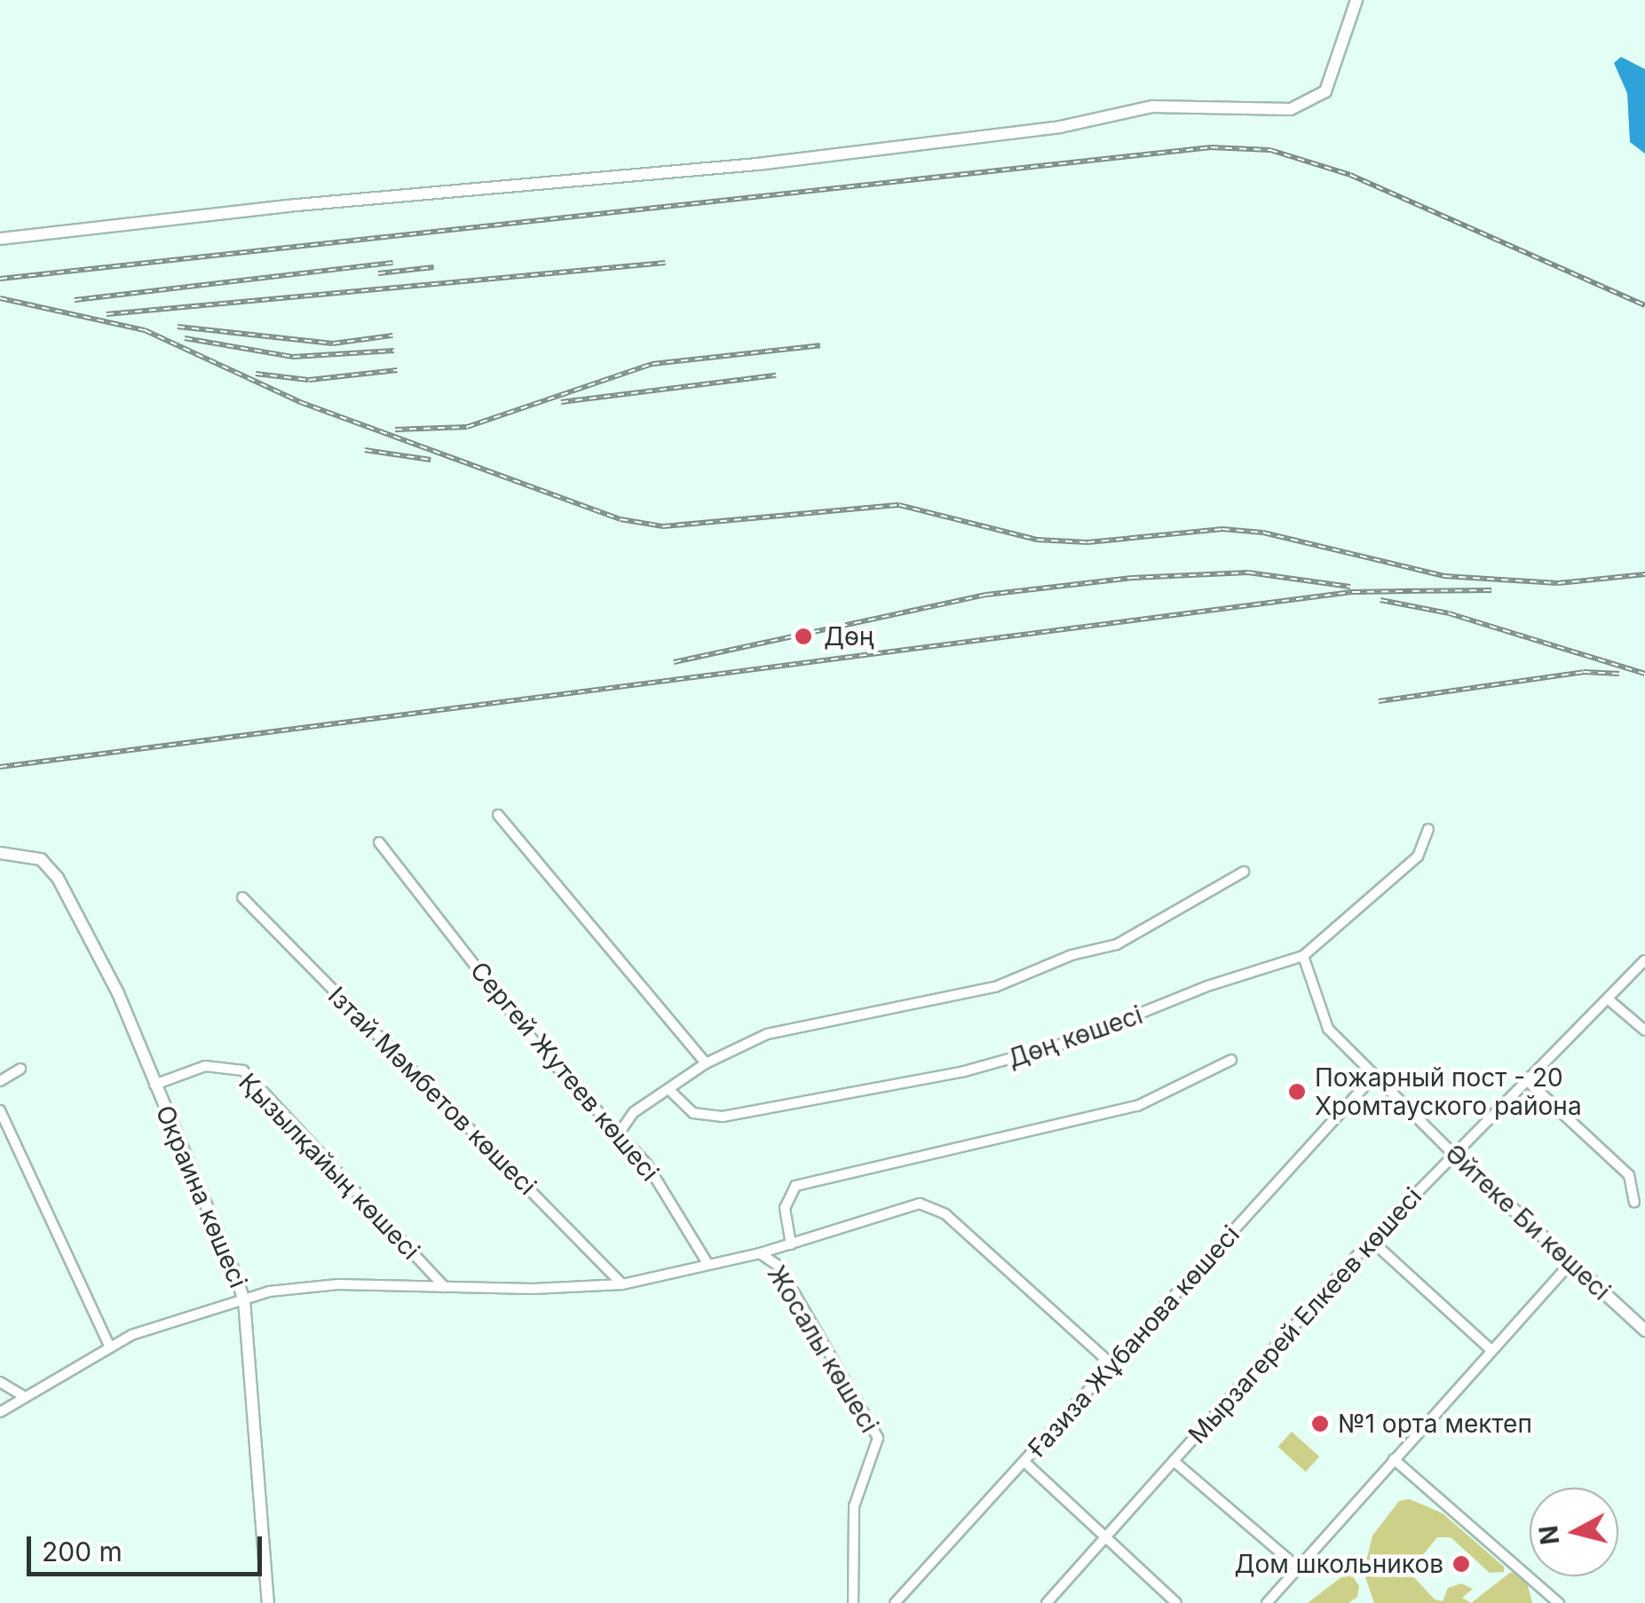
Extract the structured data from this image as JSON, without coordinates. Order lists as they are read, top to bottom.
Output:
{
  "streets": {
    "street": [
      "Дөң көшесі",
      "Сергей Жутеев көшесі",
      "Ізтай Мәмбетов көшесі",
      "Қызылқайың көшесі",
      "Окраина көшесі",
      "Әйтеке Би көшесі",
      "Мырзагерей Елкеев көшесі",
      "Ғазиза Жұбанова көшесі",
      "Жосалы көшесі"
    ]
  },
  "crossings": [
    ["Дөң көшесі", "Әйтеке Би көшесі"],
    ["Қызылқайың көшесі", "Окраина көшесі"],
    ["Әйтеке Би көшесі", "Мырзагерей Елкеев көшесі"],
    ["Әйтеке Би көшесі", "Ғазиза Жұбанова көшесі"]
  ],
  "places": [
    "Дөң",
    "Пожарный пост - 20 Хромтауского района",
    "№1 орта мектеп",
    "Дом школьников"
  ],
  "scale_bar": "200 m",
  "north": "left"
}
